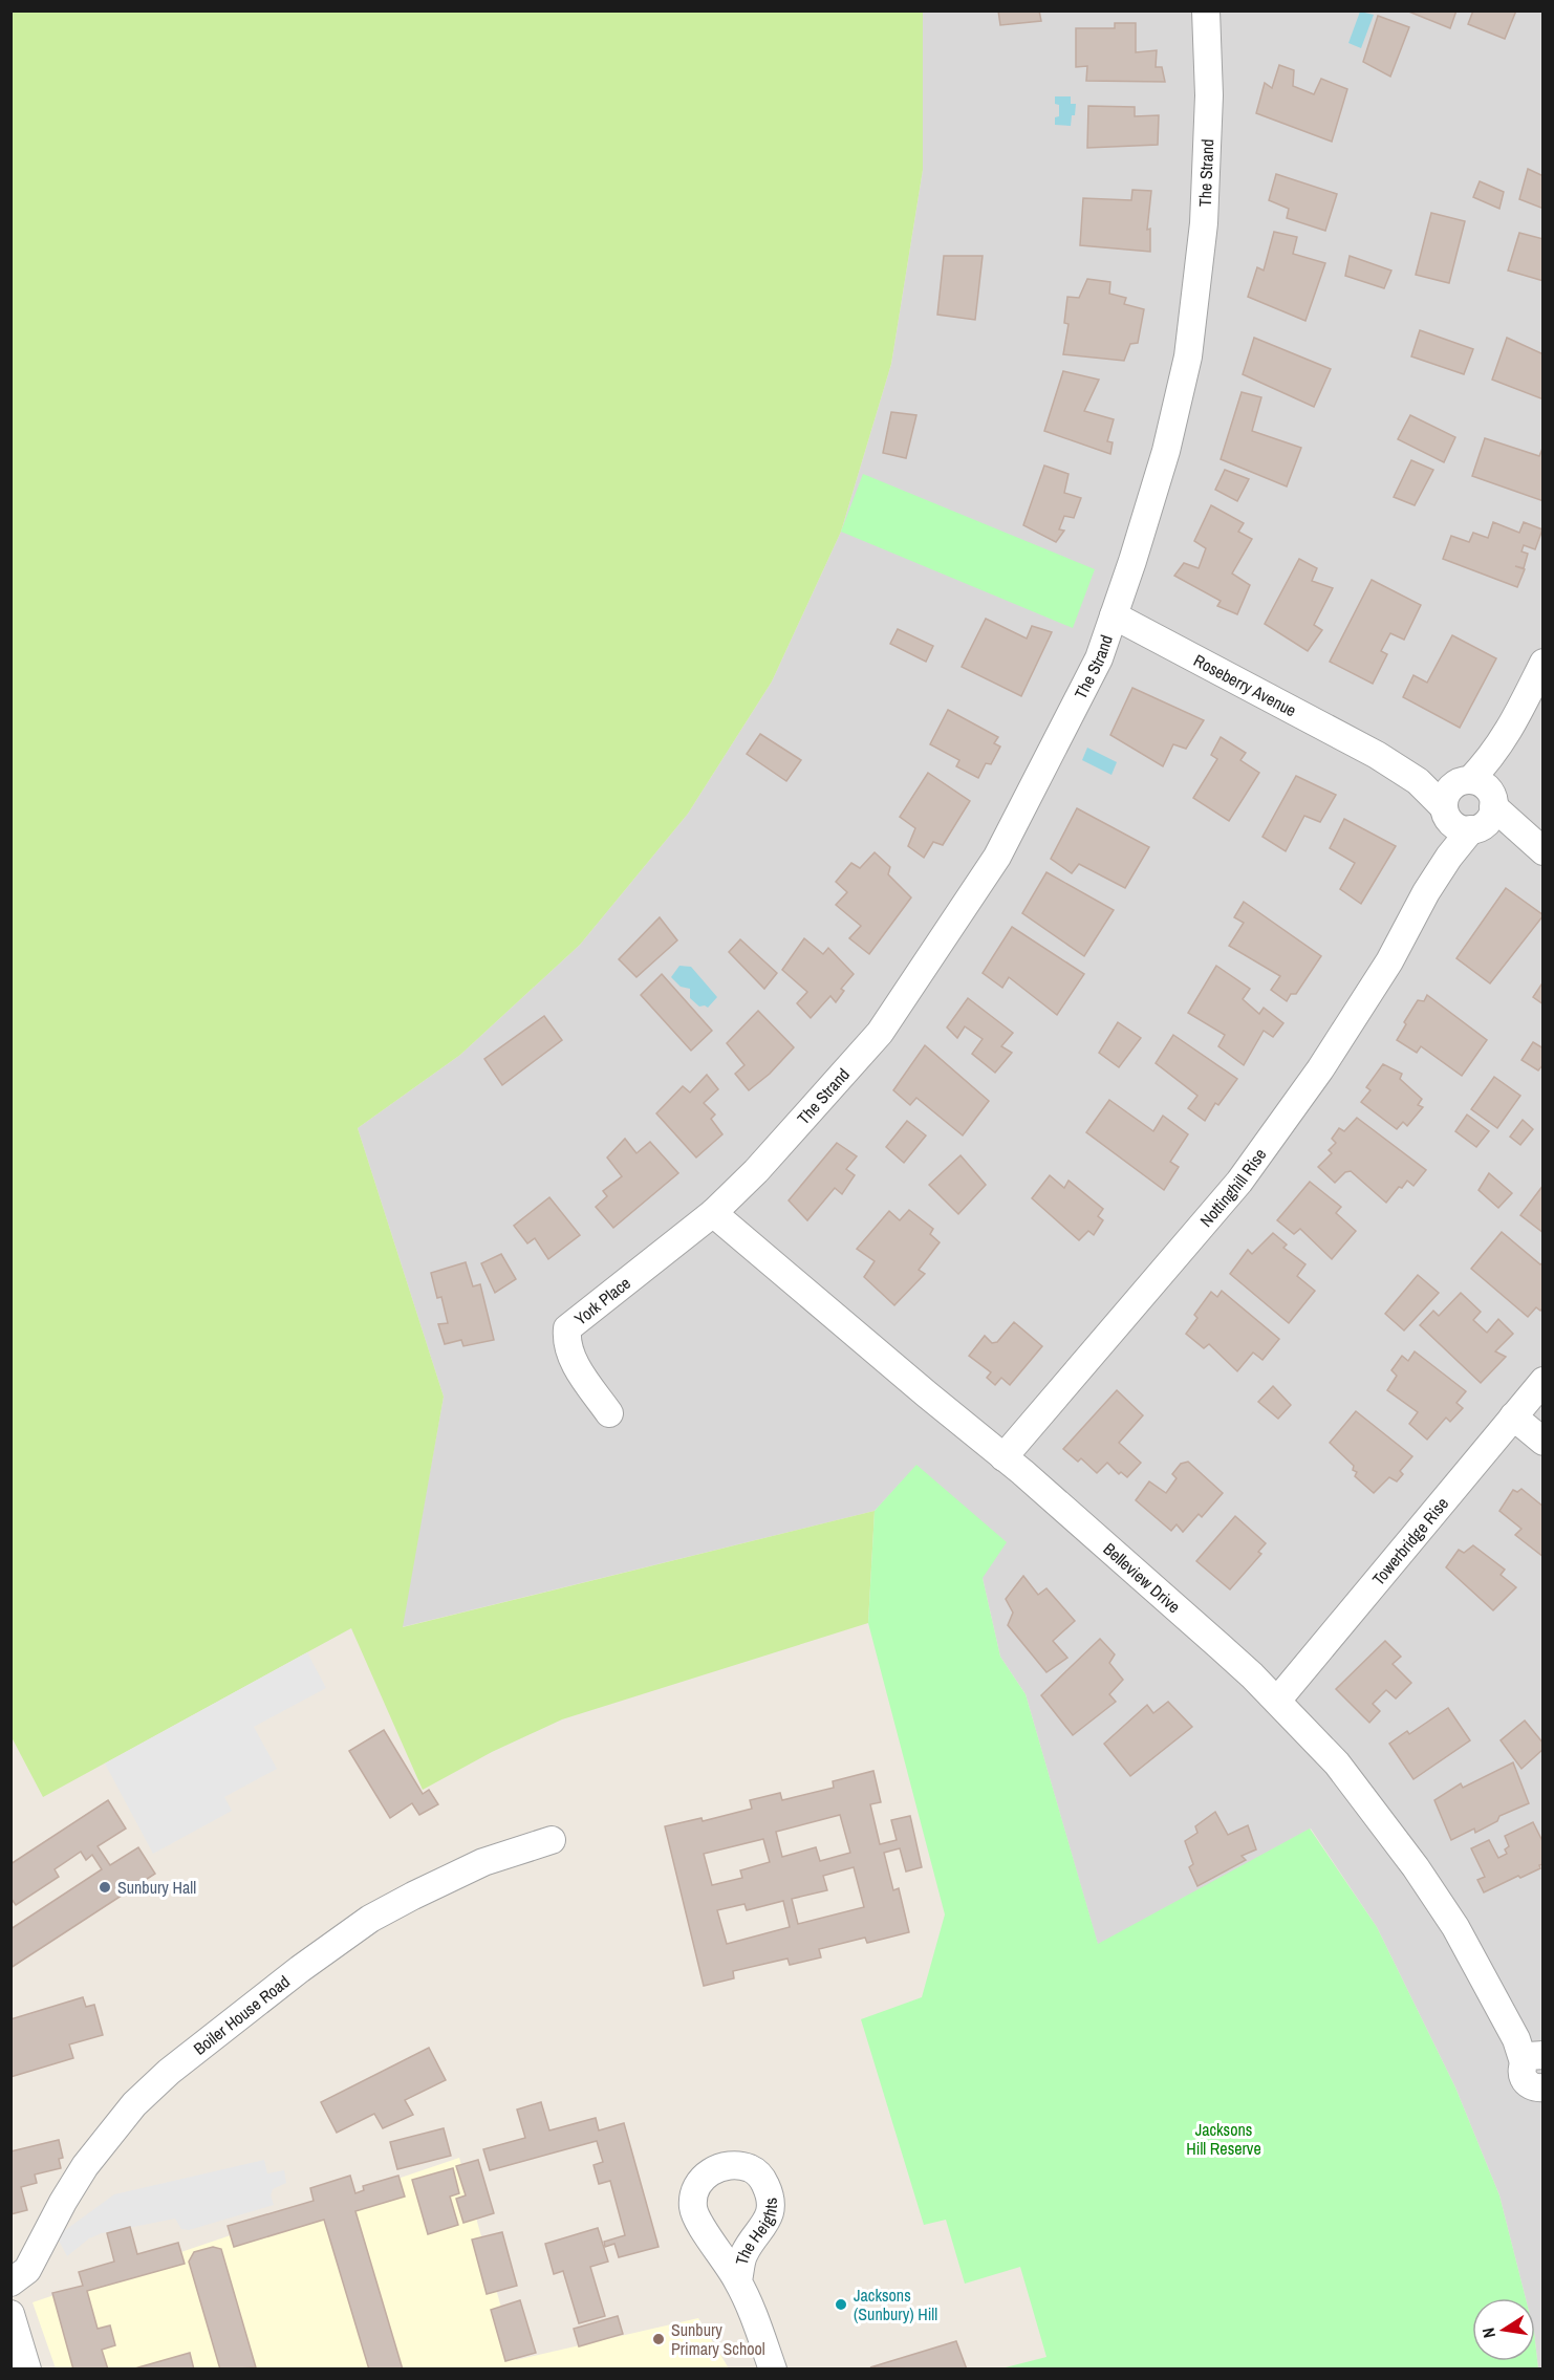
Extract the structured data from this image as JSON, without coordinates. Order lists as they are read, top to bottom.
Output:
{
  "streets": {
    "street": [
      "The Strand",
      "Roseberry Avenue",
      "Nottinghill Rise",
      "York Place",
      "Towerbridge Rise",
      "Belleview Drive",
      "Boiler House Road",
      "The Heights"
    ]
  },
  "crossings": [
    ["The Strand", "Roseberry Avenue"],
    ["The Strand", "York Place"],
    ["The Strand", "Belleview Drive"],
    ["Roseberry Avenue", "Nottinghill Rise"],
    ["Nottinghill Rise", "Belleview Drive"],
    ["York Place", "Belleview Drive"],
    ["Towerbridge Rise", "Belleview Drive"]
  ],
  "parks": ["Jacksons Hill Reserve"],
  "places": ["Sunbury Hall", "Jacksons (Sunbury) Hill", "Sunbury Primary School"],
  "north": "left"
}
